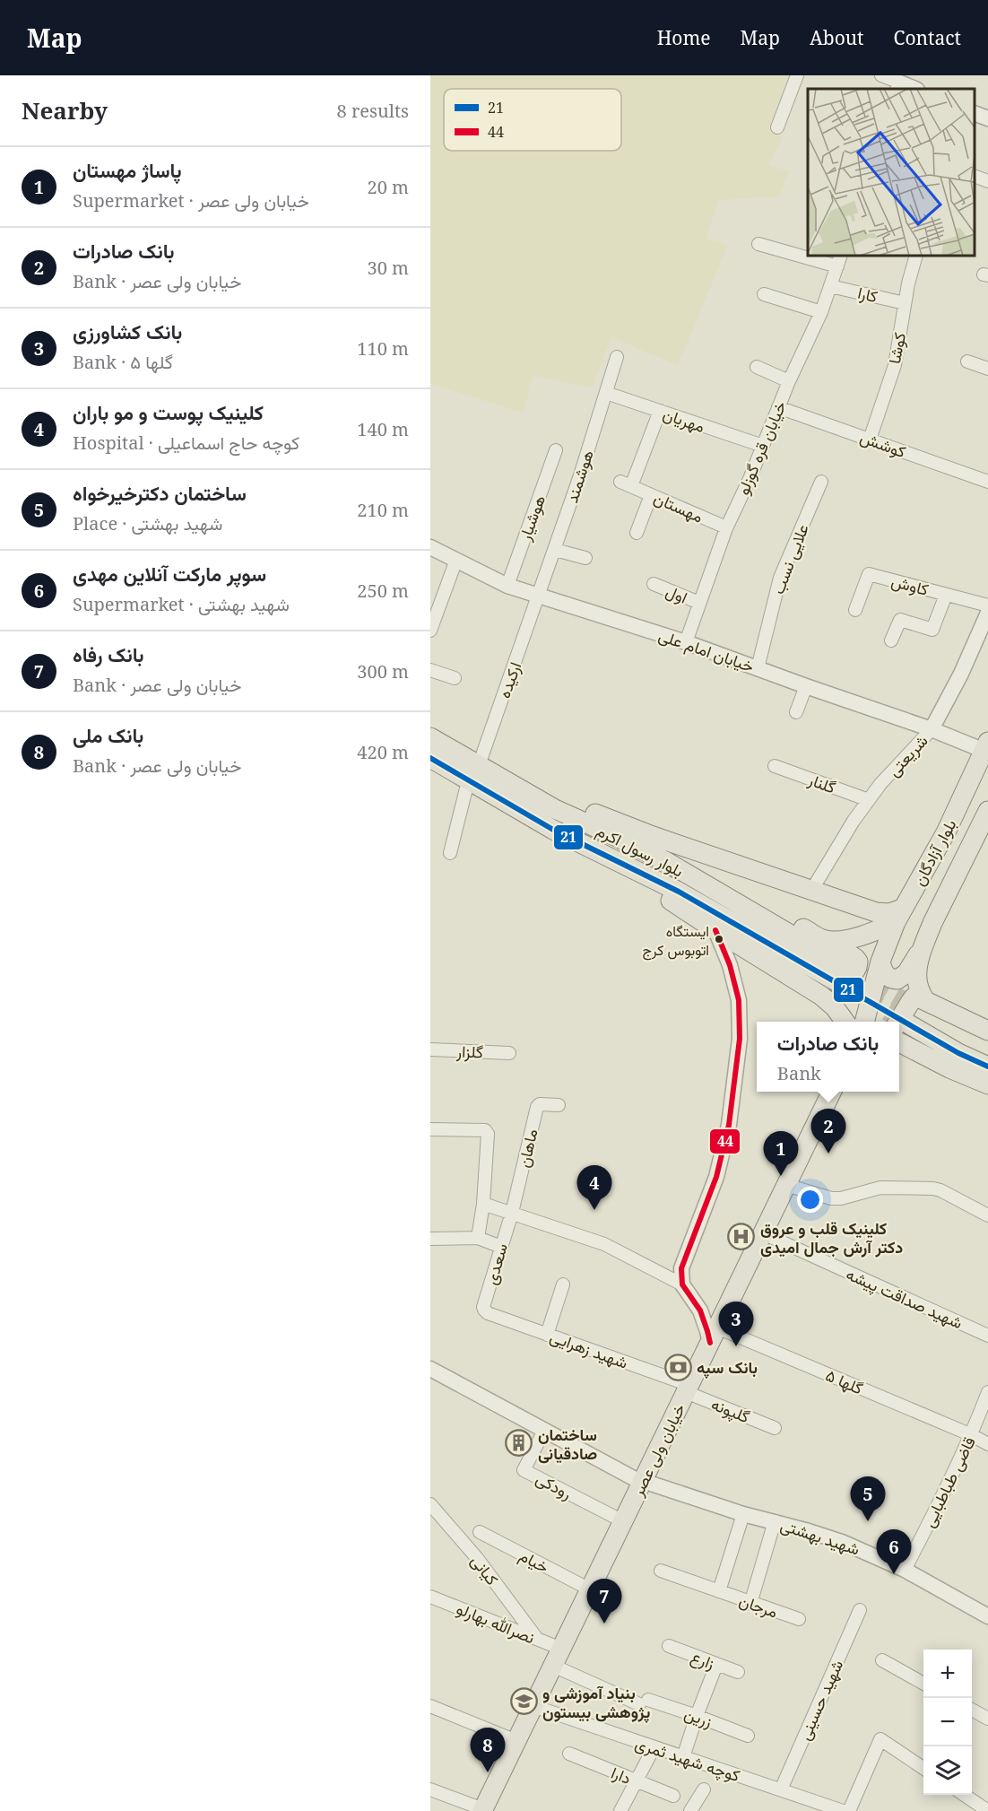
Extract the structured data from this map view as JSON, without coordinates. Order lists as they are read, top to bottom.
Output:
{
  "streets": {
    "main road": ["بلوار رسول اکرم", "بلوار آزادگان", "خیابان ولی عصر"],
    "street": [
      "کارا",
      "کوشا",
      "مهریان",
      "کوشش",
      "خیابان قره گوزلو",
      "هوشمند",
      "مهستان",
      "هوشیار",
      "علایی نسب",
      "کاوش",
      "اول",
      "خیابان امام علی",
      "ارکیده",
      "شریعتی",
      "گلنار",
      "گلزار",
      "ماهان",
      "سعدی",
      "شهید صداقت پیشه",
      "شهید زهرایی",
      "گلها ۵",
      "گلپونه",
      "قاضی طباطبایی",
      "رودکی",
      "شهید بهشتی",
      "خیام",
      "کیانی",
      "مرجان",
      "نصرالله بهارلو",
      "زارع",
      "شهید حسینی",
      "زرین",
      "کوچه شهید ثمری",
      "دارا"
    ]
  },
  "crossings": [
    ["کارا", "کوشا"],
    ["کارا", "خیابان قره گوزلو"],
    ["کوشا", "کوشش"],
    ["مهریان", "خیابان قره گوزلو"],
    ["مهریان", "هوشمند"],
    ["مهریان", "مهستان"],
    ["کوشش", "خیابان قره گوزلو"],
    ["خیابان قره گوزلو", "مهستان"],
    ["خیابان قره گوزلو", "اول"],
    ["خیابان قره گوزلو", "خیابان امام علی"],
    ["هوشمند", "خیابان امام علی"],
    ["هوشمند", "ارکیده"],
    ["هوشیار", "خیابان امام علی"],
    ["علایی نسب", "خیابان امام علی"],
    ["خیابان امام علی", "ارکیده"],
    ["خیابان امام علی", "شریعتی"],
    ["خیابان امام علی", "بلوار آزادگان"],
    ["ارکیده", "بلوار رسول اکرم"],
    ["شریعتی", "گلنار"],
    ["ماهان", "سعدی"],
    ["سعدی", "شهید زهرایی"],
    ["شهید صداقت پیشه", "خیابان ولی عصر"],
    ["شهید زهرایی", "گلپونه"],
    ["شهید زهرایی", "خیابان ولی عصر"],
    ["گلها ۵", "خیابان ولی عصر"],
    ["گلها ۵", "قاضی طباطبایی"],
    ["گلپونه", "خیابان ولی عصر"],
    ["خیابان ولی عصر", "رودکی"],
    ["خیابان ولی عصر", "شهید بهشتی"],
    ["خیابان ولی عصر", "خیام"],
    ["خیابان ولی عصر", "نصرالله بهارلو"],
    ["خیابان ولی عصر", "کوچه شهید ثمری"],
    ["قاضی طباطبایی", "شهید بهشتی"],
    ["رودکی", "شهید بهشتی"],
    ["کیانی", "نصرالله بهارلو"],
    ["نصرالله بهارلو", "زرین"],
    ["شهید حسینی", "کوچه شهید ثمری"]
  ],
  "places": {
    "other": ["ایستگاه اتوبوس کرج"],
    "hospital": ["کلینیک قلب و عروق دکتر آرش جمال امیدی"],
    "bank": ["بانک سپه"],
    "building": ["ساختمان صادقیانی"],
    "school or university": ["بنیاد آموزشی و پژوهشی بیستون"]
  },
  "lines": ["transit line 21", "transit line 44"],
  "legend": ["21", "44"],
  "page": {
    "header": "Map",
    "nav": [
      "Home",
      "Map",
      "About",
      "Contact"
    ],
    "heading": ["Nearby", "8 results"],
    "list": [
      {
        "mark": "1",
        "name": "پاساژ مهستان",
        "note": "Supermarket · خیابان ولی عصر",
        "value": "20 m"
      },
      {
        "mark": "2",
        "name": "بانک صادرات",
        "note": "Bank · خیابان ولی عصر",
        "value": "30 m"
      },
      {
        "mark": "3",
        "name": "بانک کشاورزی",
        "note": "Bank · گلها ۵",
        "value": "110 m"
      },
      {
        "mark": "4",
        "name": "کلینیک پوست و مو باران",
        "note": "Hospital · کوچه حاج اسماعیلی",
        "value": "140 m"
      },
      {
        "mark": "5",
        "name": "ساختمان دکترخیرخواه",
        "note": "Place · شهید بهشتی",
        "value": "210 m"
      },
      {
        "mark": "6",
        "name": "سوپر مارکت آنلاین مهدی",
        "note": "Supermarket · شهید بهشتی",
        "value": "250 m"
      },
      {
        "mark": "7",
        "name": "بانک رفاه",
        "note": "Bank · خیابان ولی عصر",
        "value": "300 m"
      },
      {
        "mark": "8",
        "name": "بانک ملی",
        "note": "Bank · خیابان ولی عصر",
        "value": "420 m"
      }
    ],
    "popup": ["بانک صادرات", "Bank"],
    "pins": [
      "2",
      "1",
      "4",
      "3",
      "5",
      "6",
      "7",
      "8"
    ],
    "map_buttons": ["+", "−"]
  }
}
